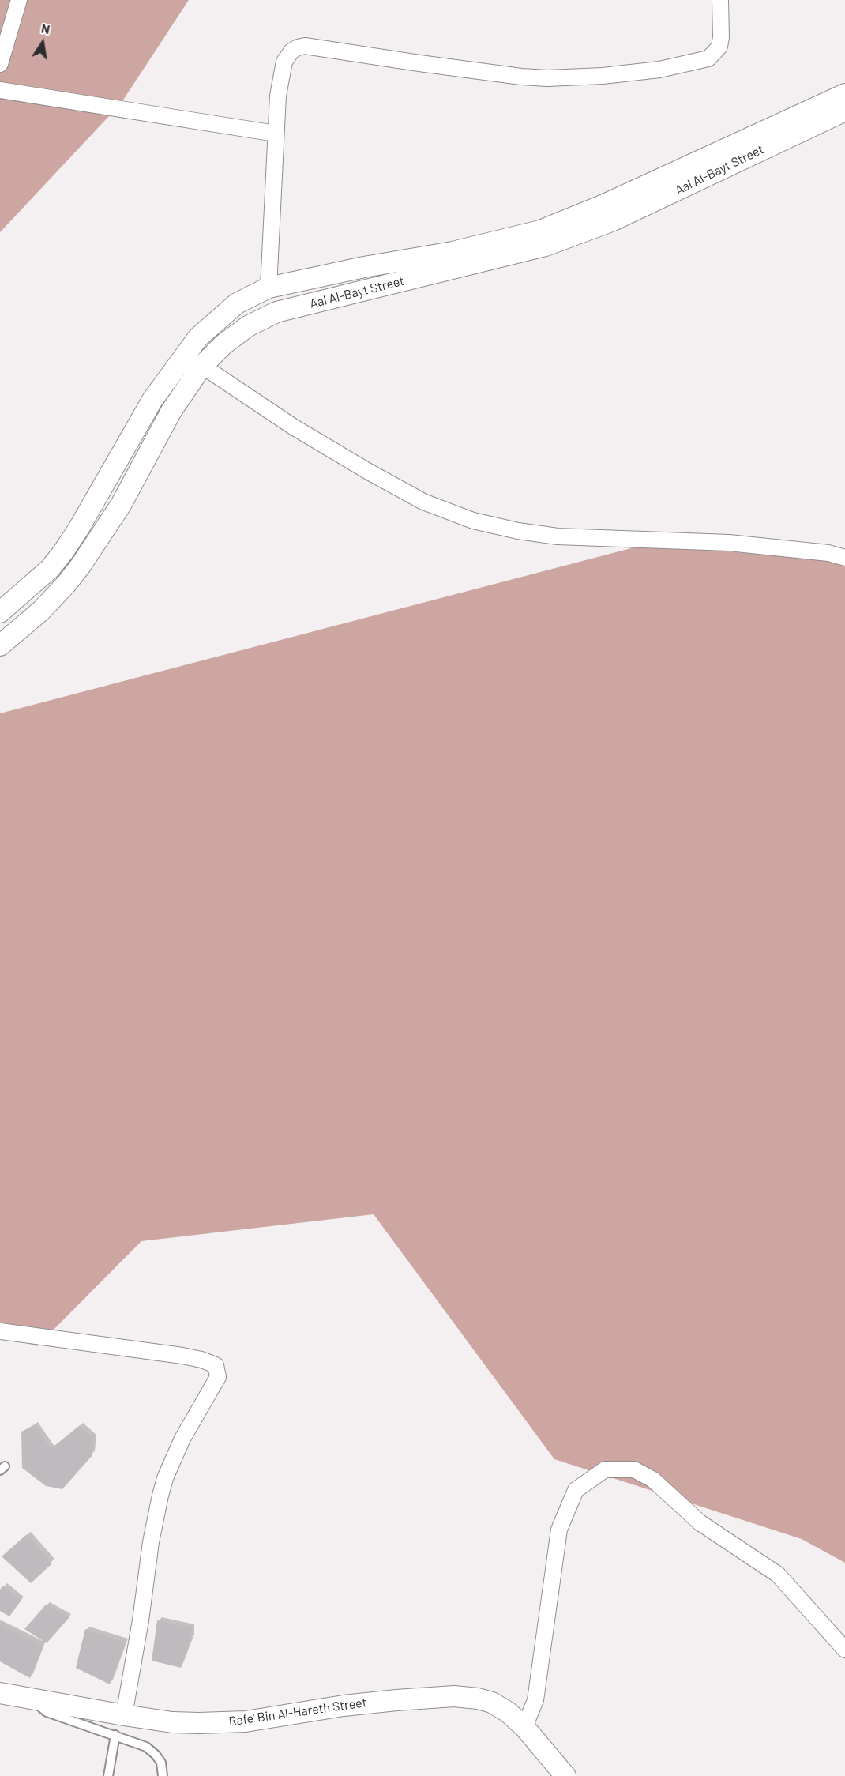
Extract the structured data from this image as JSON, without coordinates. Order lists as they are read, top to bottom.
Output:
{
  "streets": {
    "street": ["Aal Al-Bayt Street", "Rafe' Bin Al-Hareth Street"]
  },
  "north": "top"
}
